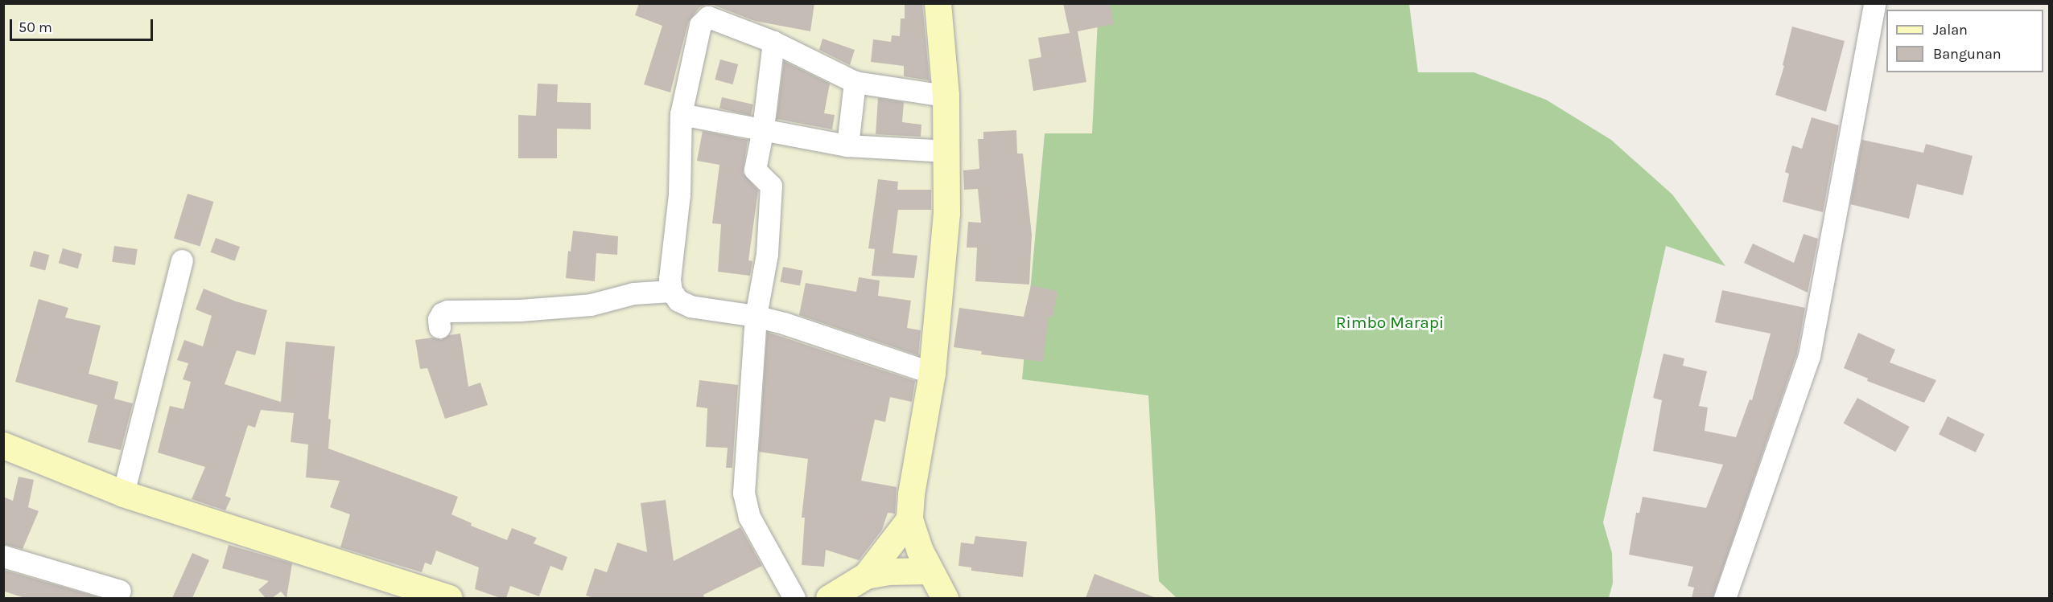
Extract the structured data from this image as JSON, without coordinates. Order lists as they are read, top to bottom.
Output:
{
  "parks": ["Rimbo Marapi"],
  "legend": ["Jalan", "Bangunan"],
  "scale_bar": "50 m"
}
